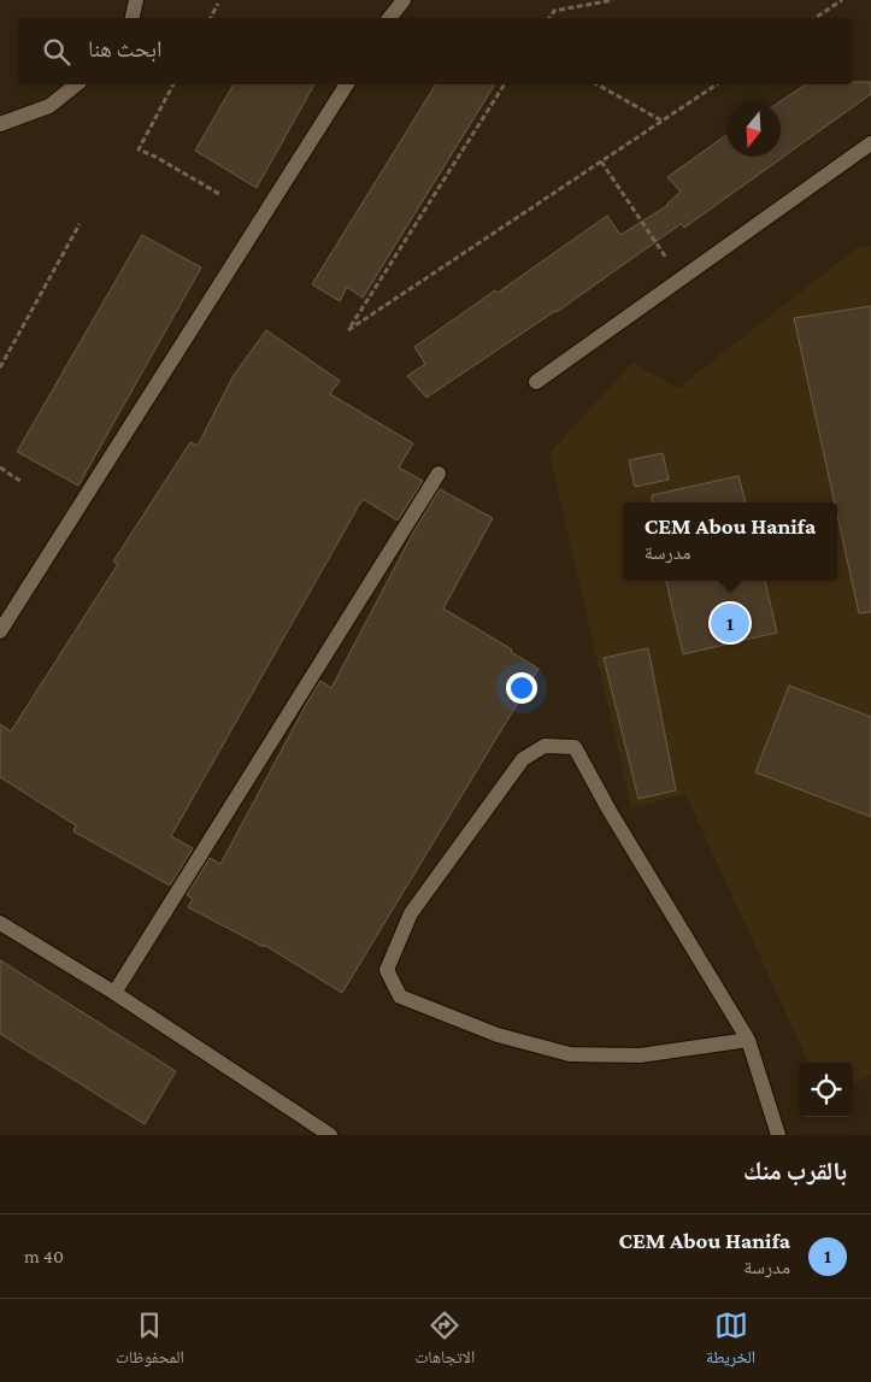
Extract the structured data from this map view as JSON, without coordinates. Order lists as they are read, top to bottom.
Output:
{
  "north": "bottom",
  "page": {
    "search": "ابحث هنا",
    "popup": ["CEM Abou Hanifa", "مدرسة"],
    "pins": "1",
    "heading": "بالقرب منك",
    "list": [
      {
        "mark": "1",
        "name": "CEM Abou Hanifa",
        "note": "مدرسة",
        "value": "40 m"
      }
    ],
    "nav": ["الخريطة", "الاتجاهات", "المحفوظات"]
  }
}
